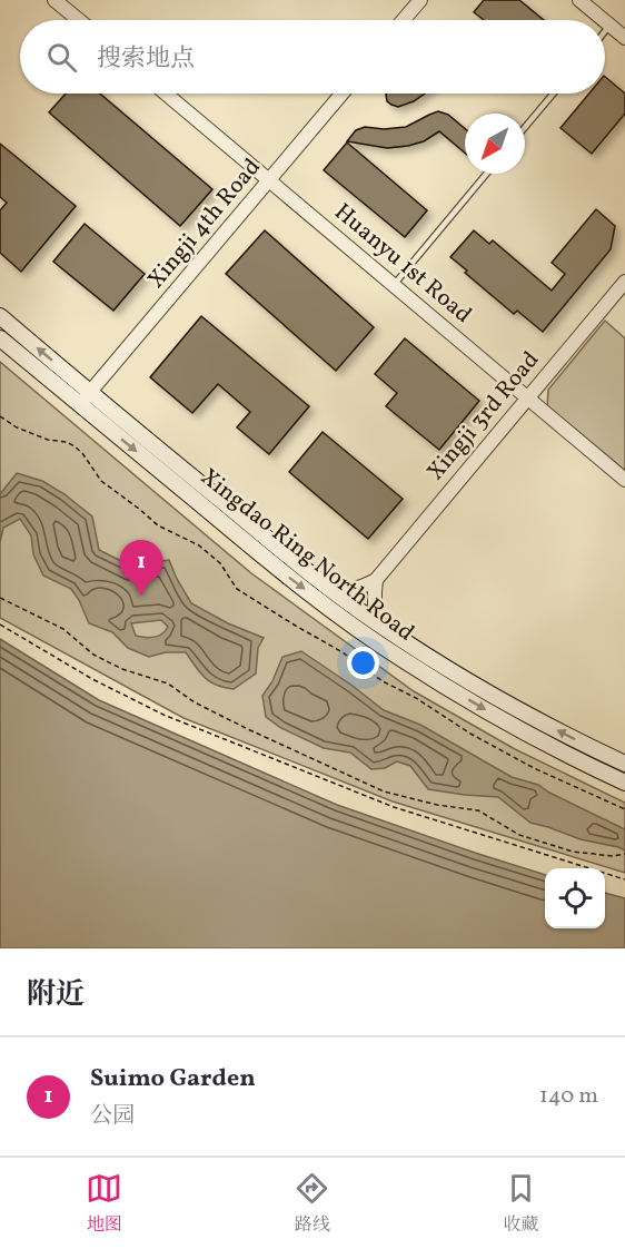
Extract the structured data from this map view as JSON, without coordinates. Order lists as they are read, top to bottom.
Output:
{
  "streets": {
    "main road": ["Xingdao Ring North Road"],
    "street": ["Xingji 4th Road", "Huanyu 1st Road", "Xingji 3rd Road"]
  },
  "crossings": [
    ["Xingji 4th Road", "Huanyu 1st Road"],
    ["Xingji 4th Road", "Xingdao Ring North Road"],
    ["Huanyu 1st Road", "Xingji 3rd Road"]
  ],
  "north": "bottom left",
  "page": {
    "search": "搜索地点",
    "pins": "1",
    "heading": "附近",
    "list": [
      {
        "mark": "1",
        "name": "Suimo Garden",
        "note": "公园",
        "value": "140 m"
      }
    ],
    "nav": ["地图", "路线", "收藏"]
  }
}
